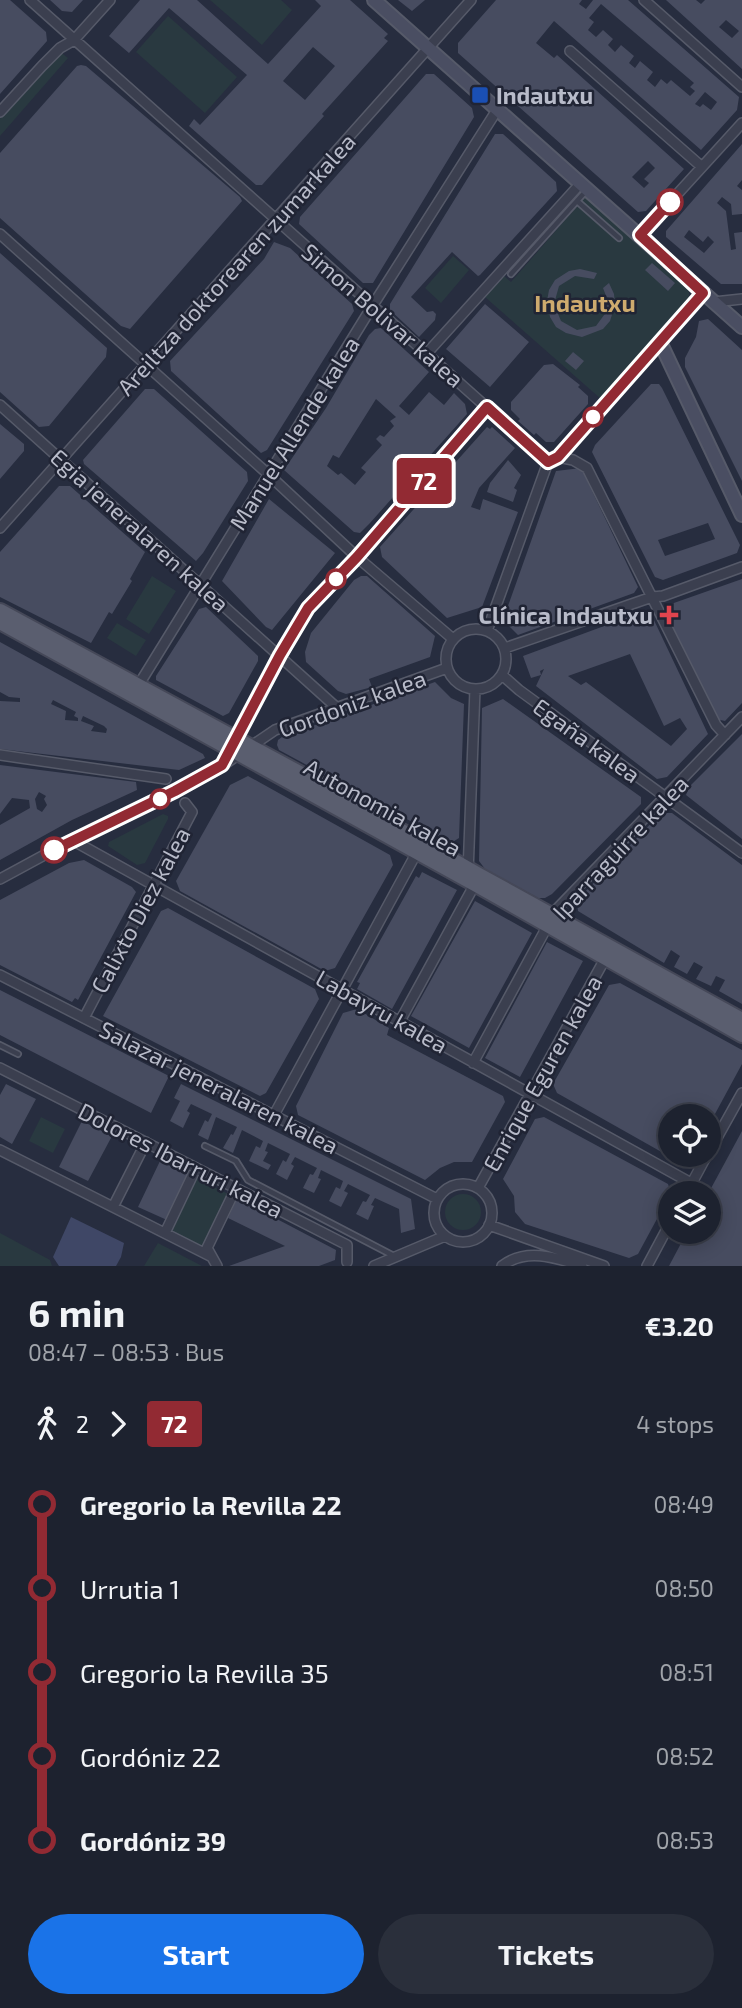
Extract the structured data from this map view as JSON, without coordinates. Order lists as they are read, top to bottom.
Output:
{
  "streets": {
    "main road": ["Autonomia kalea"],
    "street": [
      "Areiltza doktorearen zumarkalea",
      "Simon Bolivar kalea",
      "Manuel Allende kalea",
      "Egia jeneralaren kalea",
      "Gordoniz kalea",
      "Egaña kalea",
      "Iparraguirre kalea",
      "Calixto Diez kalea",
      "Labayru kalea",
      "Enrique Eguren kalea",
      "Salazar jeneralaren kalea",
      "Dolores Ibarruri kalea"
    ]
  },
  "crossings": [
    ["Areiltza doktorearen zumarkalea", "Simon Bolivar kalea"],
    ["Areiltza doktorearen zumarkalea", "Egia jeneralaren kalea"],
    ["Simon Bolivar kalea", "Manuel Allende kalea"],
    ["Manuel Allende kalea", "Egia jeneralaren kalea"],
    ["Manuel Allende kalea", "Autonomia kalea"],
    ["Egia jeneralaren kalea", "Gordoniz kalea"],
    ["Gordoniz kalea", "Egaña kalea"],
    ["Gordoniz kalea", "Autonomia kalea"],
    ["Egaña kalea", "Iparraguirre kalea"],
    ["Autonomia kalea", "Iparraguirre kalea"],
    ["Autonomia kalea", "Enrique Eguren kalea"],
    ["Iparraguirre kalea", "Labayru kalea"],
    ["Calixto Diez kalea", "Labayru kalea"],
    ["Calixto Diez kalea", "Salazar jeneralaren kalea"],
    ["Labayru kalea", "Enrique Eguren kalea"],
    ["Enrique Eguren kalea", "Salazar jeneralaren kalea"]
  ],
  "districts": ["Indautxu"],
  "places": {
    "transit": ["Indautxu"],
    "health": ["Clínica Indautxu"]
  },
  "lines": ["bus line 72"],
  "page": {
    "on_map": "72",
    "heading": ["6 min", "08:47 – 08:53 · Bus", "€3.20"],
    "legs": ["2", "72", "4 stops"],
    "list": [
      {
        "name": "Gregorio la Revilla 22",
        "value": "08:49"
      },
      {
        "name": "Urrutia 1",
        "value": "08:50"
      },
      {
        "name": "Gregorio la Revilla 35",
        "value": "08:51"
      },
      {
        "name": "Gordóniz 22",
        "value": "08:52"
      },
      {
        "name": "Gordóniz 39",
        "value": "08:53"
      }
    ],
    "buttons": ["Start", "Tickets"]
  }
}
